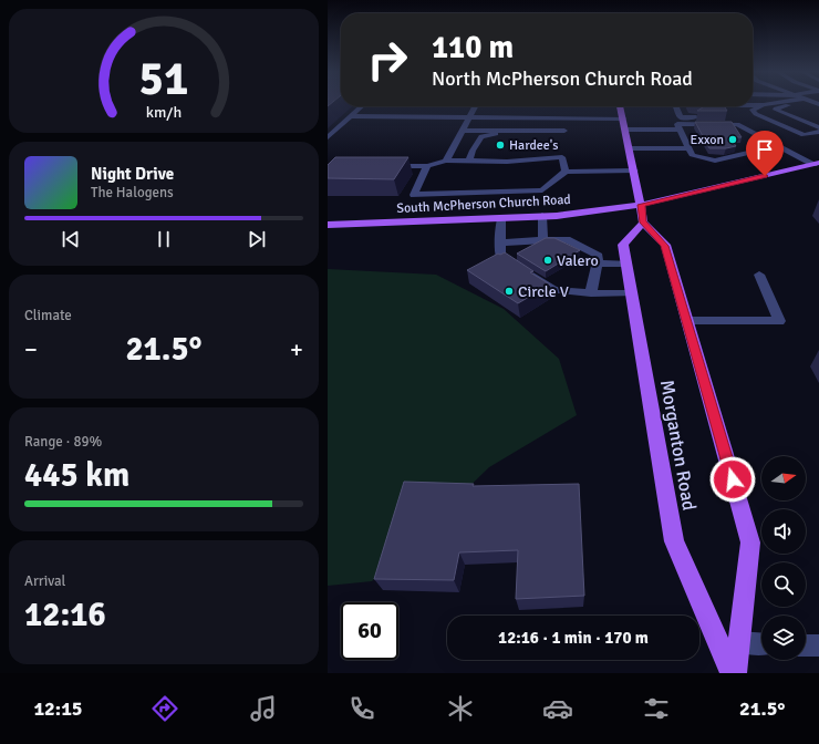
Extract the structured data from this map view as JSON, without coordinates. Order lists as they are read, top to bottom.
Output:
{
  "streets": {
    "main road": ["South McPherson Church Road", "Morganton Road"]
  },
  "places": [
    "Exxon",
    "Hardee's",
    "Valero",
    "Circle V"
  ],
  "north": "right",
  "page": {
    "turn": ["110 m", "North McPherson Church Road"],
    "song": ["Night Drive", "The Halogens"],
    "tile": [
      "Climate",
      ["Range · 89%", "445 km"],
      ["Arrival", "12:16"]
    ],
    "heat": ["−", "21.5°", "+"],
    "limit": "60",
    "trip": "12:16 · 1 min · 170 m",
    "tabs": ["12:15", "21.5°"],
    "gauge": ["51", "km/h"]
  }
}
